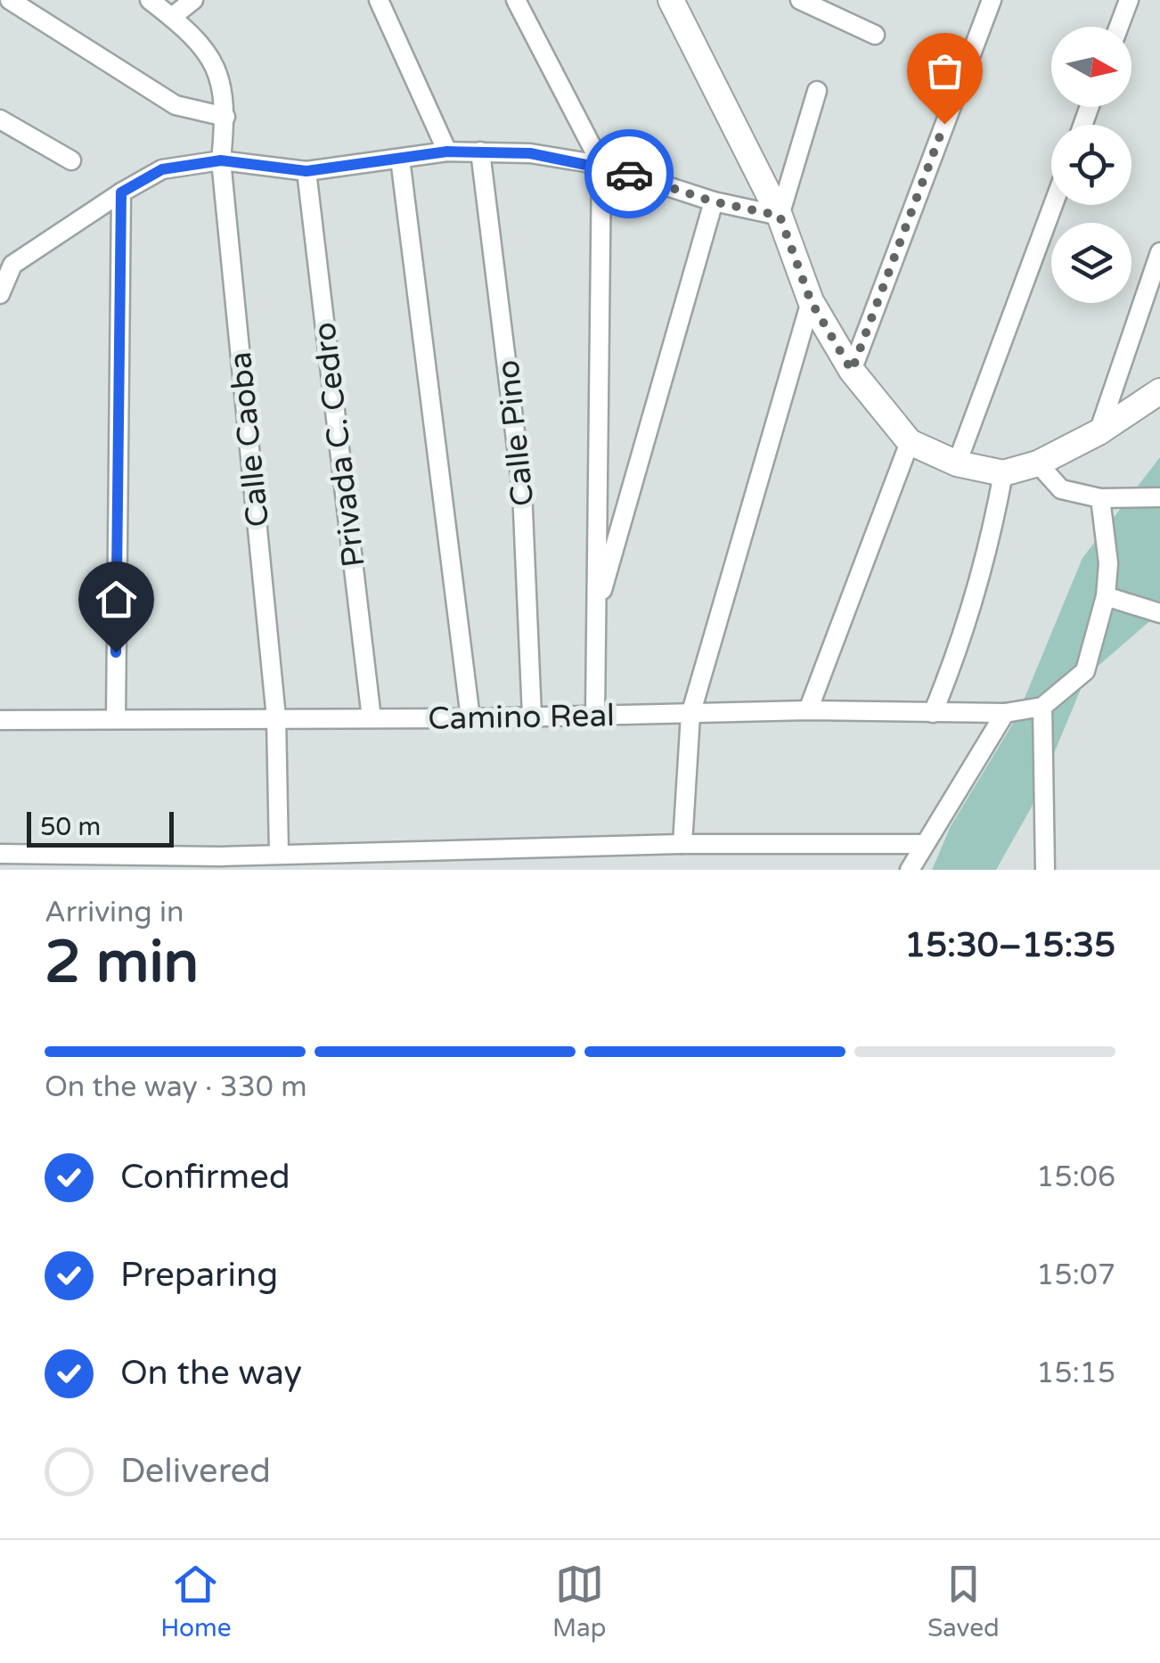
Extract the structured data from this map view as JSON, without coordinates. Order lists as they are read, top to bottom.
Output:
{
  "streets": {
    "street": [
      "Calle Pino",
      "Calle Caoba",
      "Privada C. Cedro",
      "Camino Real"
    ]
  },
  "crossings": [
    ["Calle Pino", "Camino Real"],
    ["Calle Caoba", "Camino Real"],
    ["Privada C. Cedro", "Camino Real"]
  ],
  "scale_bar": "50 m",
  "north": "right",
  "page": {
    "scale": "50 m",
    "heading": ["2 min", "Arriving in", "15:30–15:35"],
    "bar": "On the way · 330 m",
    "list": [
      ["Confirmed", "15:06"],
      ["Preparing", "15:07"],
      ["On the way", "15:15"],
      "Delivered"
    ],
    "tabs": ["Home", "Map", "Saved"]
  }
}
